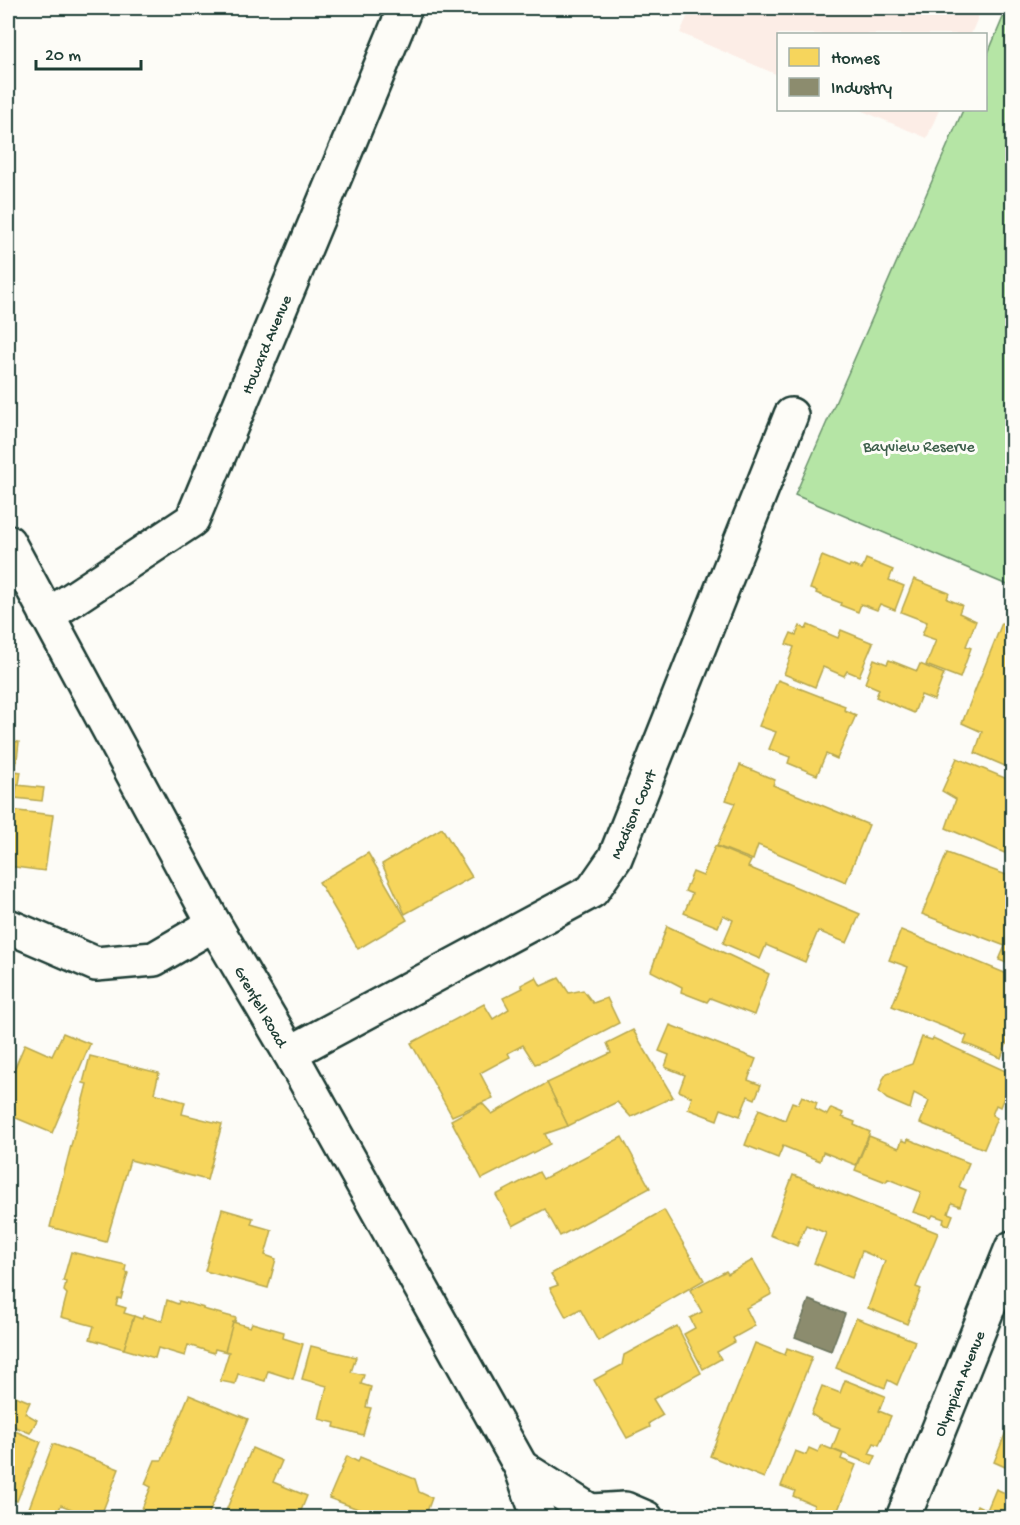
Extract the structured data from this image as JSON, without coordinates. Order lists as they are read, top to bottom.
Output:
{
  "streets": {
    "street": [
      "Howard Avenue",
      "Madison Court",
      "Grenfell Road",
      "Olympian Avenue"
    ]
  },
  "crossings": [
    ["Howard Avenue", "Grenfell Road"],
    ["Madison Court", "Grenfell Road"]
  ],
  "parks": ["Bayview Reserve"],
  "legend": ["Homes", "Industry"],
  "scale_bar": "20 m"
}
